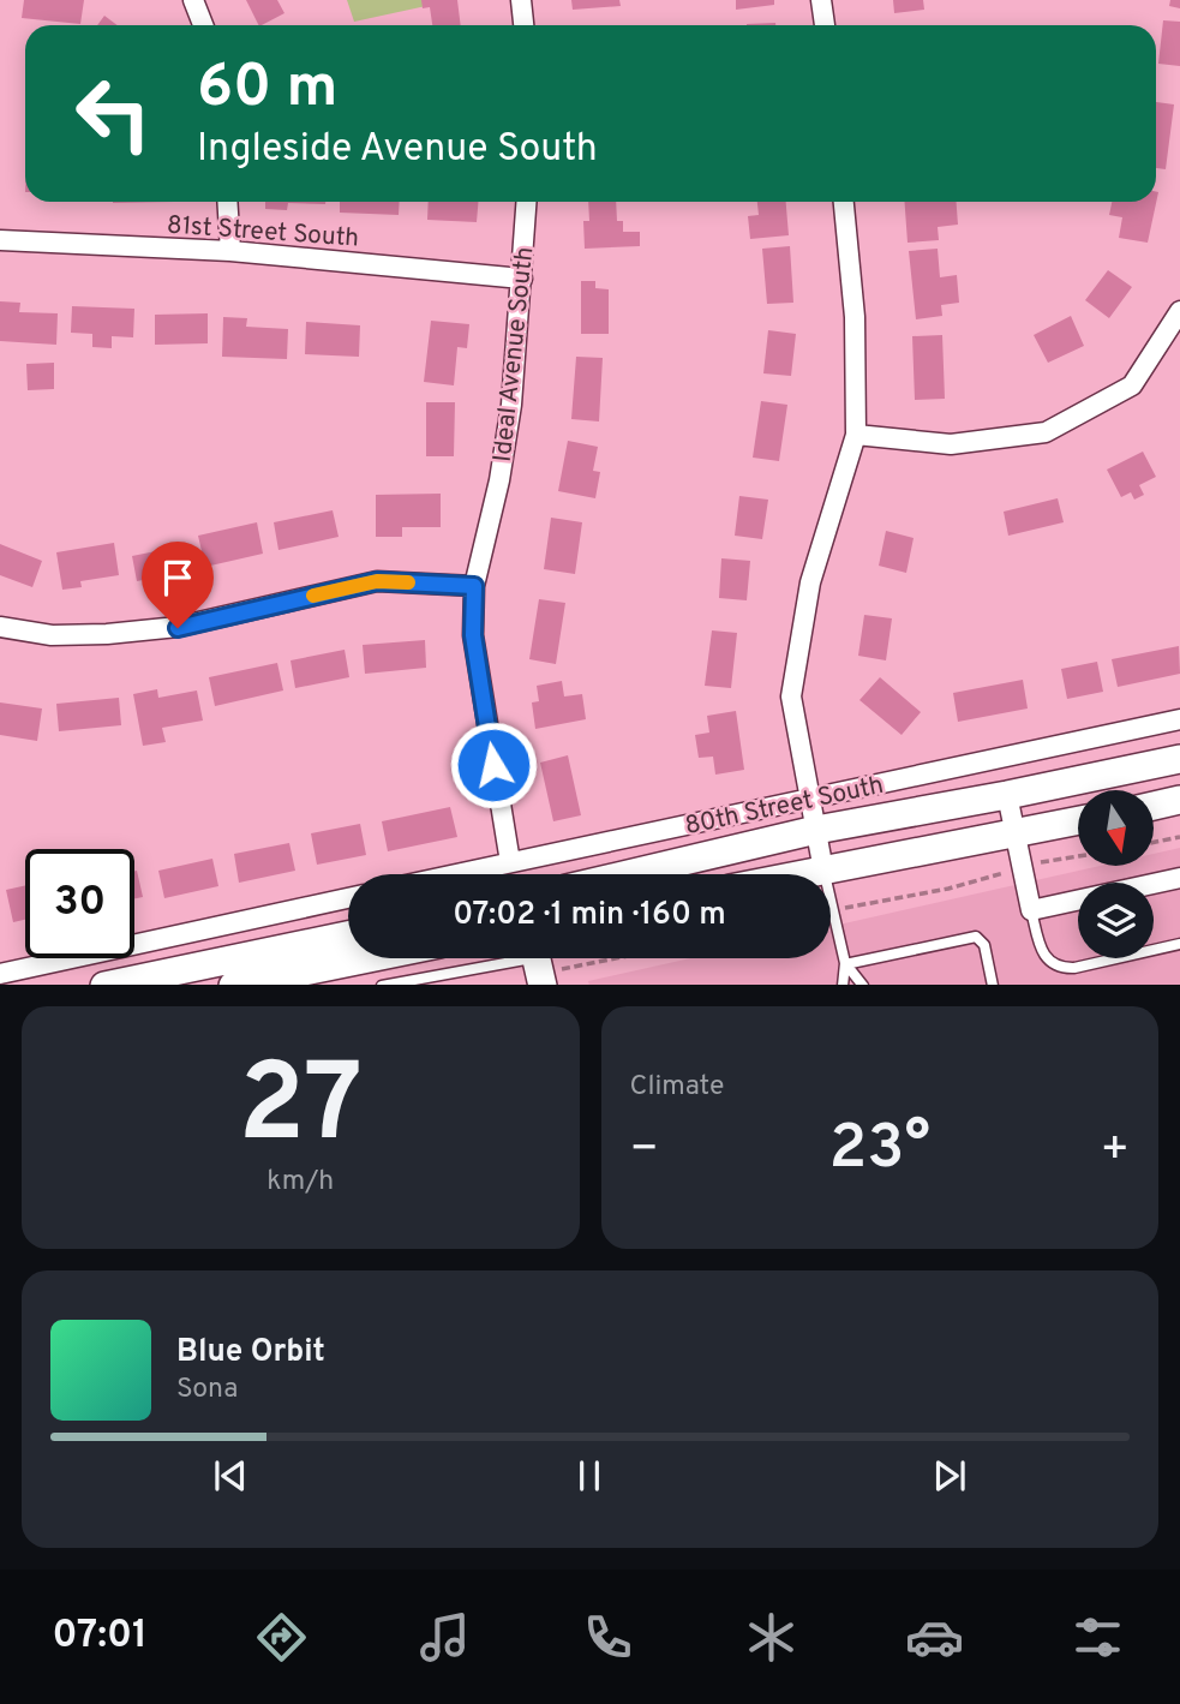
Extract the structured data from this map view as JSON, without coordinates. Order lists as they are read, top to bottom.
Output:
{
  "streets": {
    "main road": ["80th Street South"],
    "street": ["81st Street South", "Ideal Avenue South"]
  },
  "crossings": [
    ["81st Street South", "Ideal Avenue South"],
    ["Ideal Avenue South", "80th Street South"]
  ],
  "north": "bottom",
  "page": {
    "turn": ["60 m", "Ingleside Avenue South"],
    "limit": "30",
    "trip": "07:02 · 1 min · 160 m",
    "tile": [
      ["27", "km/h"],
      "Climate"
    ],
    "heat": ["−", "23°", "+"],
    "song": ["Blue Orbit", "Sona"],
    "tabs": "07:01"
  }
}
